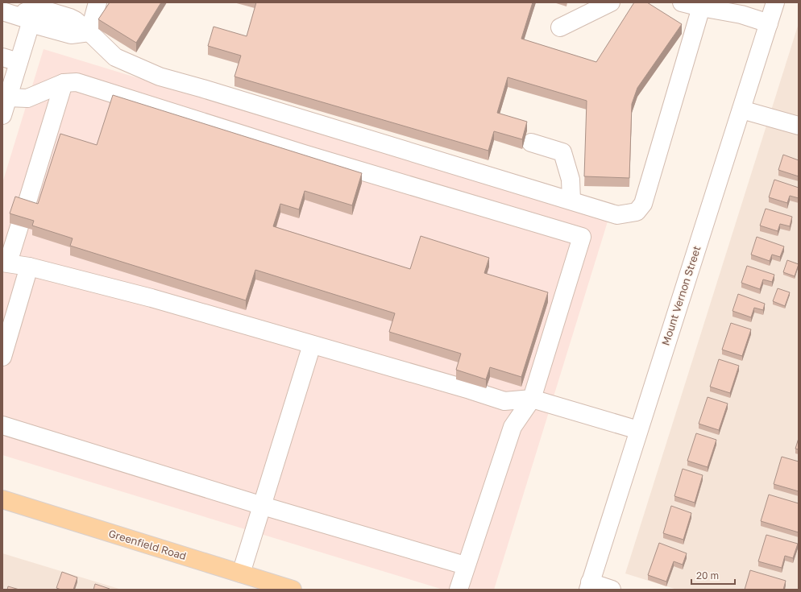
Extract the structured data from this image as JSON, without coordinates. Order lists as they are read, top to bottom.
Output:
{
  "streets": {
    "main road": ["Greenfield Road"],
    "street": ["Mount Vernon Street"]
  },
  "scale_bar": "20 m"
}
